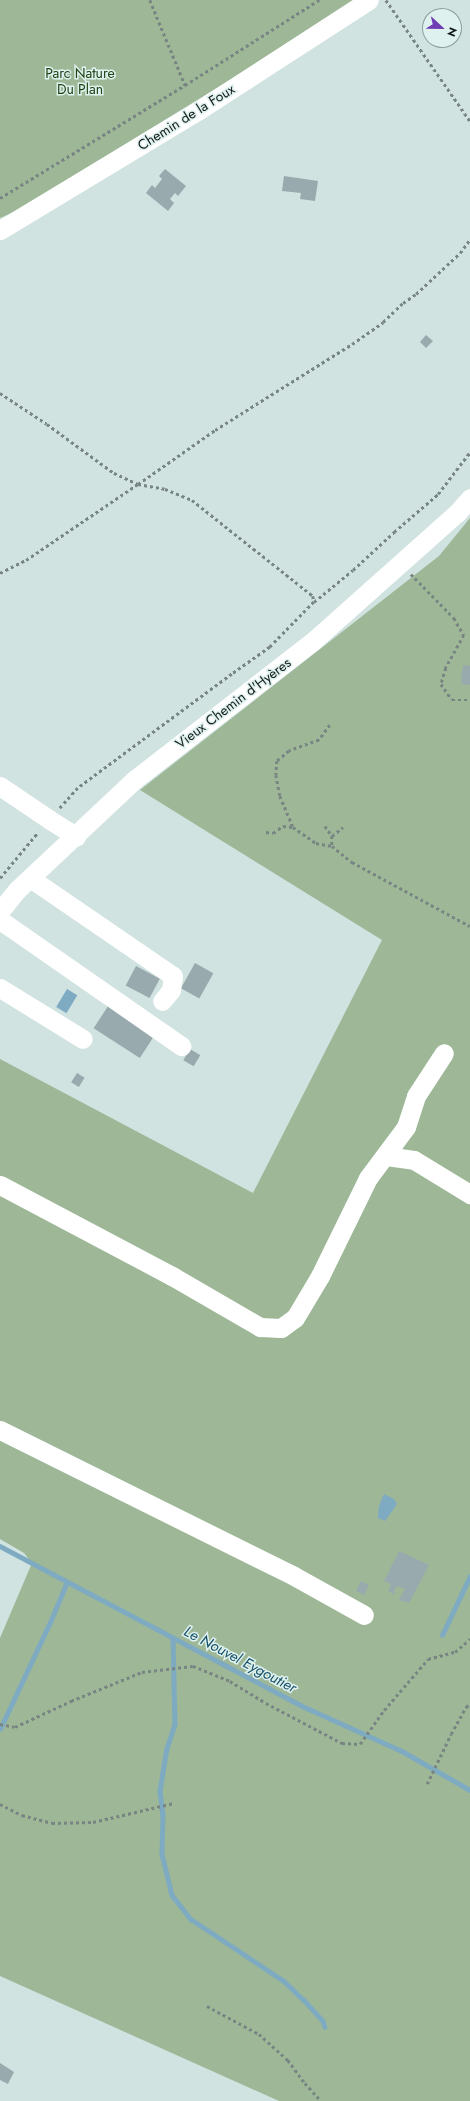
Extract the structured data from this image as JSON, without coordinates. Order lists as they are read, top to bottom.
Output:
{
  "streets": {
    "street": ["Chemin de la Foux", "Vieux Chemin d'Hyères"]
  },
  "water": ["Le Nouvel Eygoutier"],
  "parks": ["Parc Nature Du Plan"],
  "north": "right"
}
